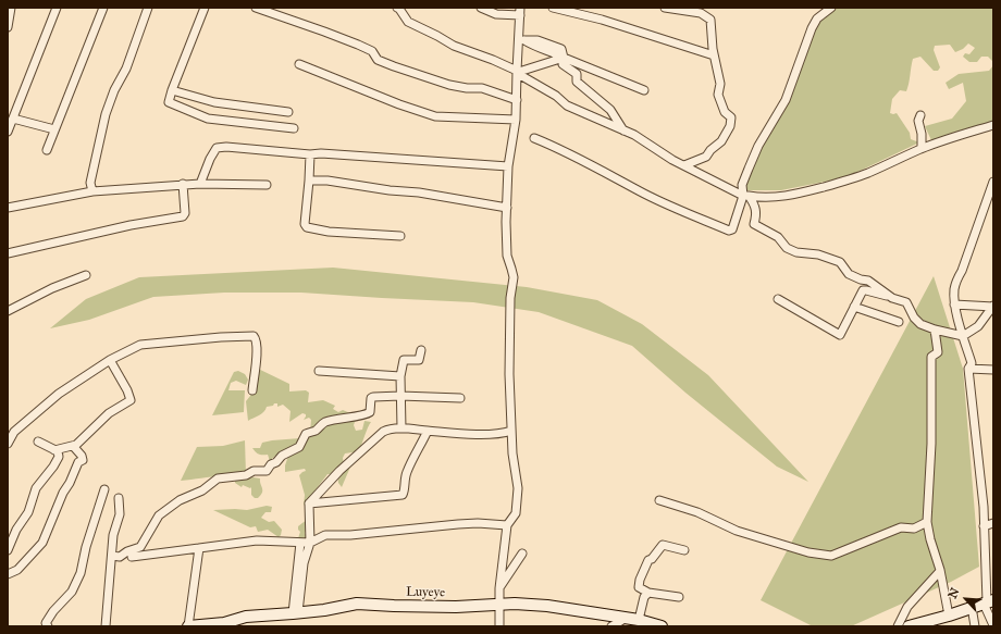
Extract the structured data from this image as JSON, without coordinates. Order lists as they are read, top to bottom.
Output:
{
  "streets": {
    "street": ["Luyeye"]
  },
  "north": "top left"
}
